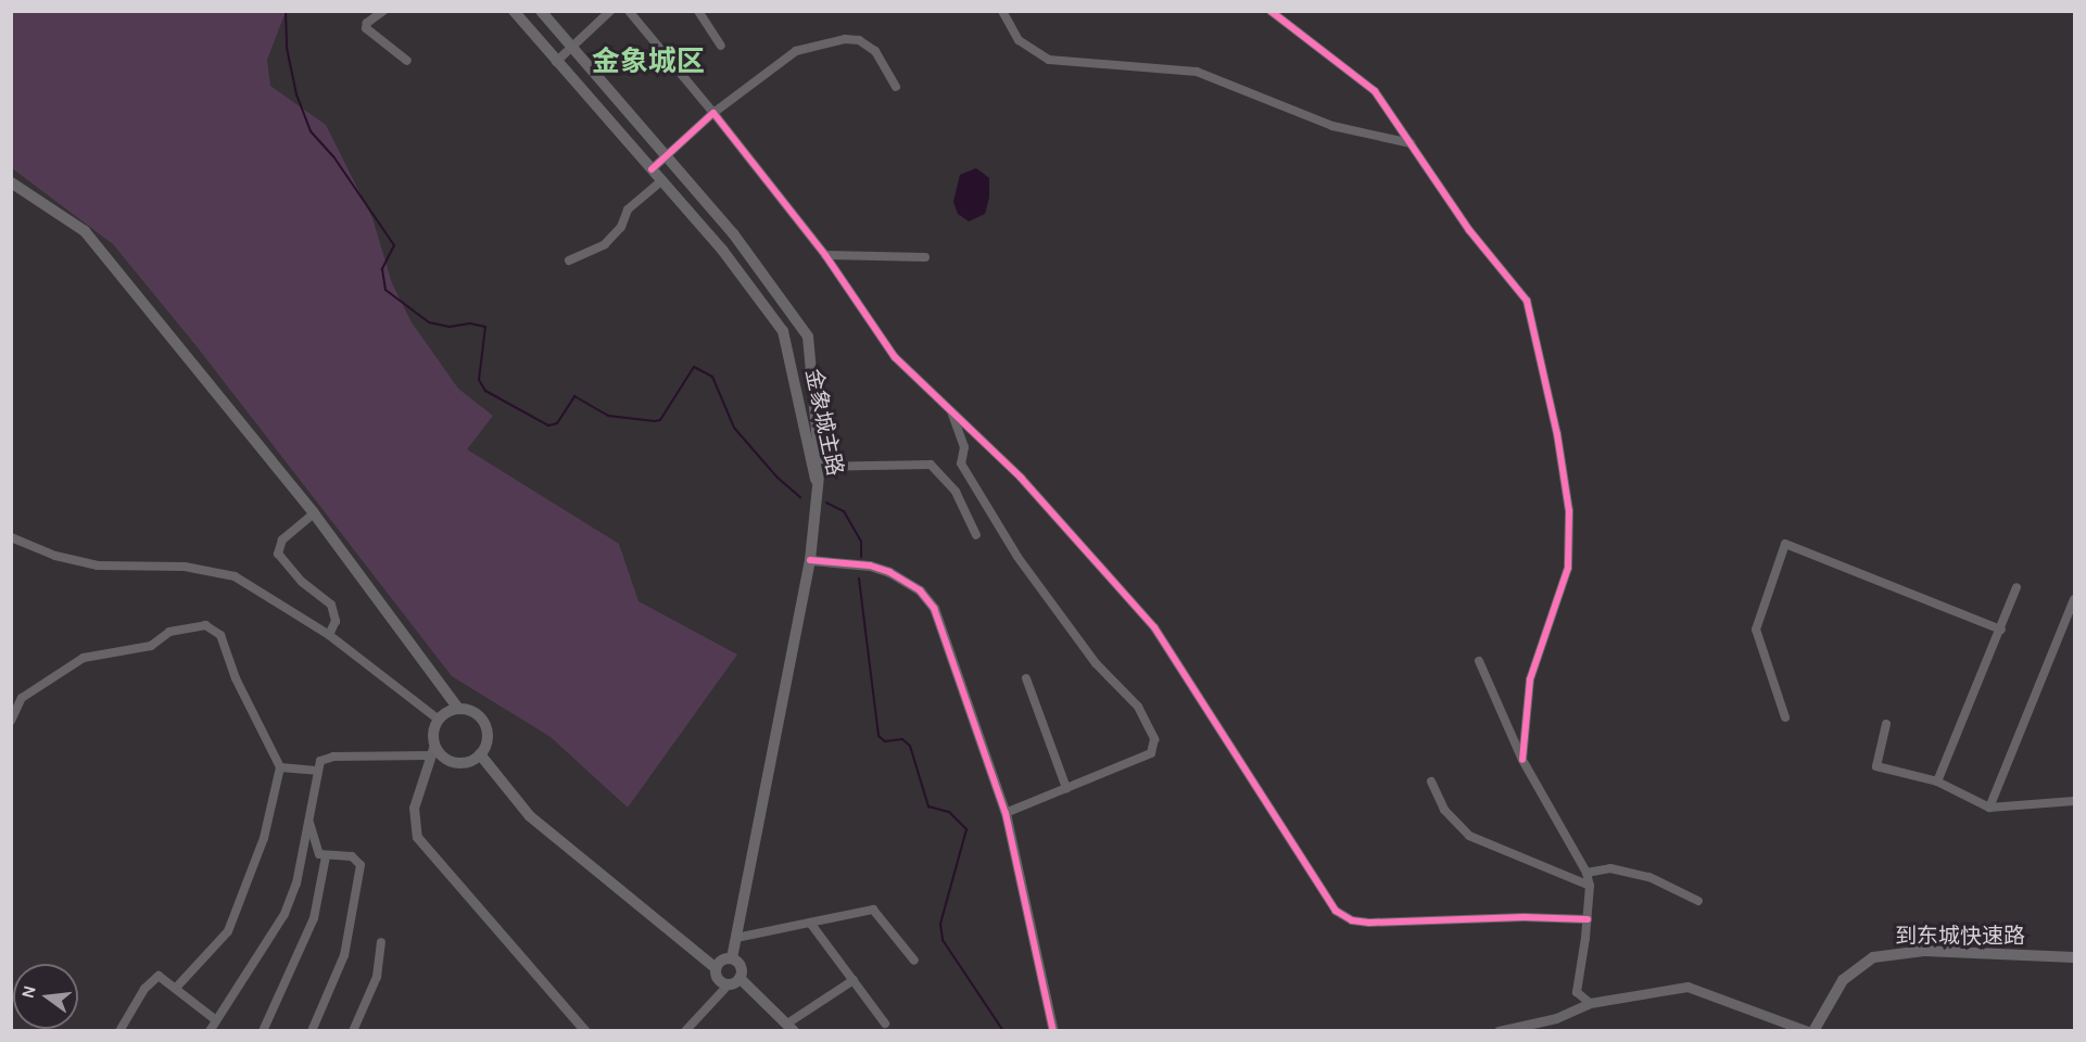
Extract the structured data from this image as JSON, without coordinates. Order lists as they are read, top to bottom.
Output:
{
  "streets": {
    "main road": ["金象城主路", "到东城快速路"]
  },
  "districts": ["金象城区"],
  "north": "left"
}
